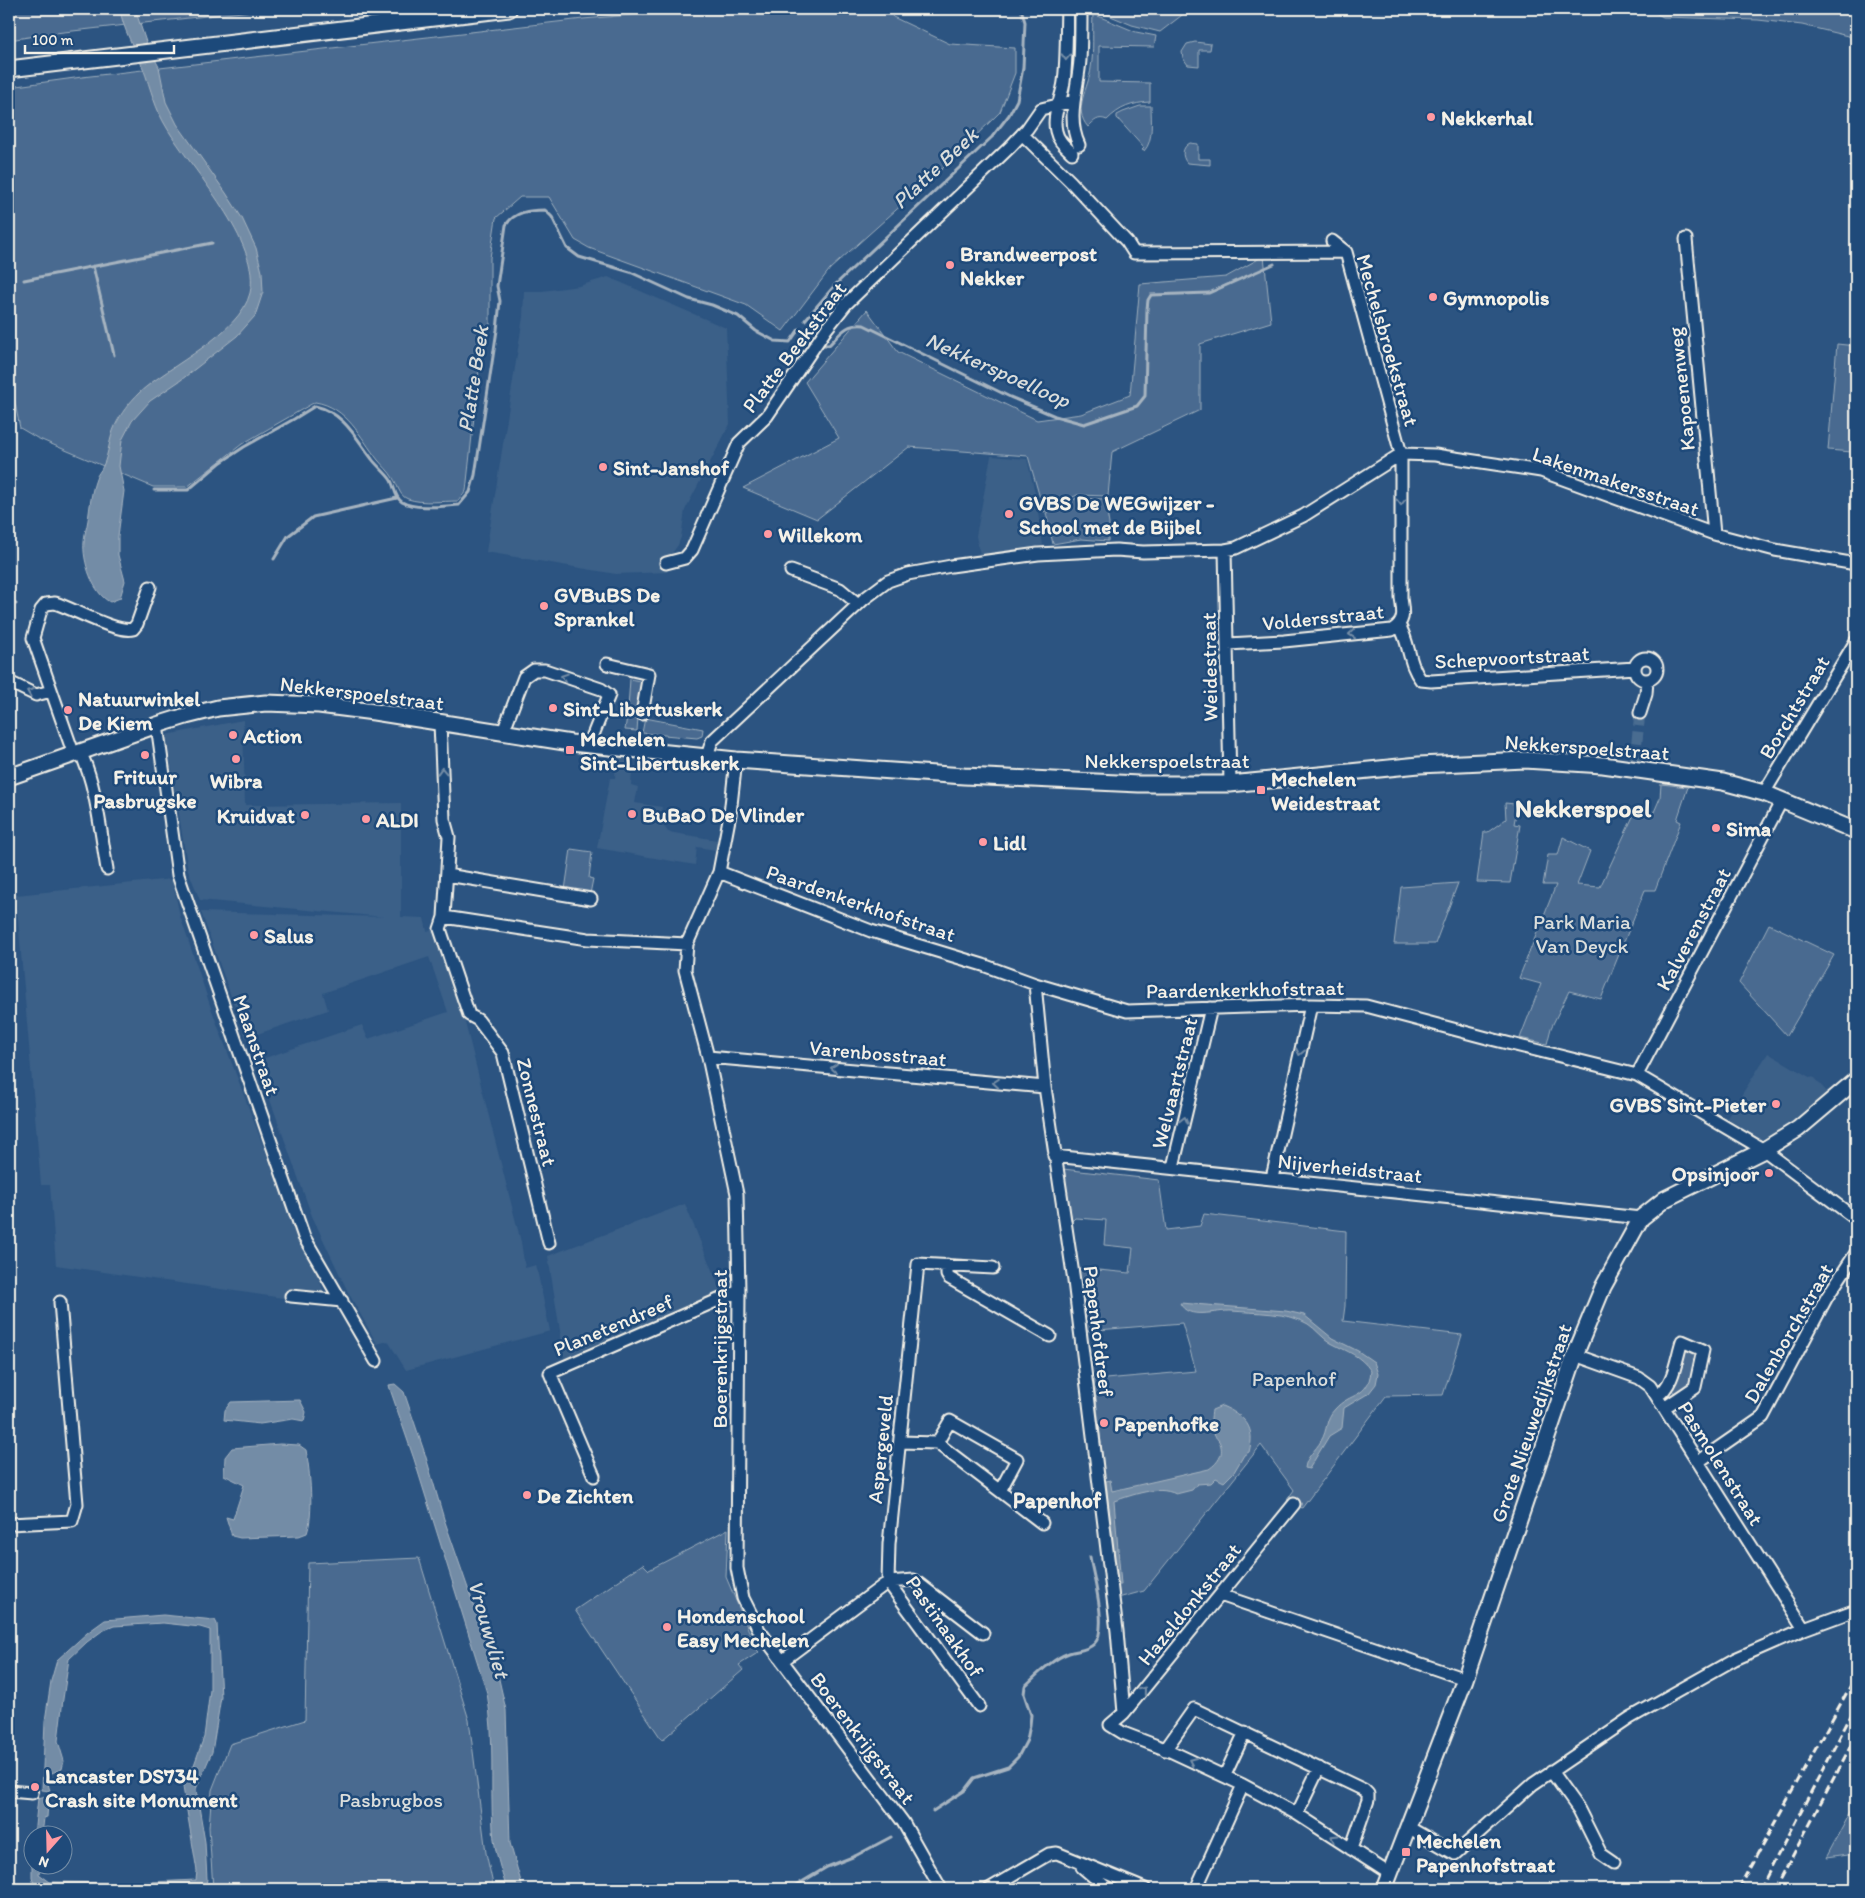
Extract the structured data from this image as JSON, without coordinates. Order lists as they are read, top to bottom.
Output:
{
  "streets": {
    "main road": ["Nekkerspoelstraat", "Grote Nieuwedijkstraat"],
    "street": [
      "Mechelsbroekstraat",
      "Platte Beekstraat",
      "Kapoenenweg",
      "Lakenmakersstraat",
      "Voldersstraat",
      "Schepvoortstraat",
      "Weidestraat",
      "Borchtstraat",
      "Paardenkerkhofstraat",
      "Kalverenstraat",
      "Maanstraat",
      "Varenbosstraat",
      "Welvaartstraat",
      "Zonnestraat",
      "Nijverheidstraat",
      "Planetendreef",
      "Papenhofdreef",
      "Dalenborchstraat",
      "Boerenkrijgstraat",
      "Aspergeveld",
      "Pasmolenstraat",
      "Hazeldonkstraat",
      "Pastinaakhof"
    ]
  },
  "crossings": [
    ["Mechelsbroekstraat", "Lakenmakersstraat"],
    ["Mechelsbroekstraat", "Voldersstraat"],
    ["Kapoenenweg", "Lakenmakersstraat"],
    ["Lakenmakersstraat", "Voldersstraat"],
    ["Voldersstraat", "Schepvoortstraat"],
    ["Voldersstraat", "Weidestraat"],
    ["Weidestraat", "Nekkerspoelstraat"],
    ["Nekkerspoelstraat", "Borchtstraat"],
    ["Nekkerspoelstraat", "Kalverenstraat"],
    ["Nekkerspoelstraat", "Maanstraat"],
    ["Nekkerspoelstraat", "Zonnestraat"],
    ["Nekkerspoelstraat", "Boerenkrijgstraat"],
    ["Paardenkerkhofstraat", "Kalverenstraat"],
    ["Paardenkerkhofstraat", "Welvaartstraat"],
    ["Paardenkerkhofstraat", "Papenhofdreef"],
    ["Paardenkerkhofstraat", "Boerenkrijgstraat"],
    ["Paardenkerkhofstraat", "Grote Nieuwedijkstraat"],
    ["Varenbosstraat", "Papenhofdreef"],
    ["Varenbosstraat", "Boerenkrijgstraat"],
    ["Welvaartstraat", "Nijverheidstraat"],
    ["Nijverheidstraat", "Papenhofdreef"],
    ["Nijverheidstraat", "Grote Nieuwedijkstraat"],
    ["Planetendreef", "Boerenkrijgstraat"],
    ["Papenhofdreef", "Hazeldonkstraat"],
    ["Dalenborchstraat", "Pasmolenstraat"],
    ["Grote Nieuwedijkstraat", "Pasmolenstraat"],
    ["Aspergeveld", "Pastinaakhof"]
  ],
  "one_way": ["Varenbosstraat", "Hazeldonkstraat"],
  "districts": ["Nekkerspoel", "Papenhof"],
  "water": ["Platte Beek", "Nekkerspoelloop", "Vrouwvliet"],
  "parks": ["Park Maria Van Deyck", "Papenhof", "Pasbrugbos"],
  "places": {
    "other": [
      "Nekkerhal",
      "Brandweerpost Nekker",
      "Gymnopolis",
      "Sint-Janshof",
      "GVBS De WEGwijzer - School met de Bijbel",
      "Willekom",
      "GVBuBS De Sprankel",
      "Sint-Libertuskerk",
      "Natuurwinkel De Kiem",
      "Action",
      "Frituur Pasbrugske",
      "Wibra",
      "BuBaO De Vlinder",
      "Kruidvat",
      "ALDI",
      "Sima",
      "Lidl",
      "Salus",
      "GVBS Sint-Pieter",
      "Opsinjoor",
      "Papenhofke",
      "De Zichten",
      "Hondenschool Easy Mechelen",
      "Lancaster DS734 Crash site Monument"
    ],
    "transit": ["Mechelen Sint-Libertuskerk", "Mechelen Weidestraat", "Mechelen Papenhofstraat"]
  },
  "scale_bar": "100 m",
  "north": "bottom"
}
